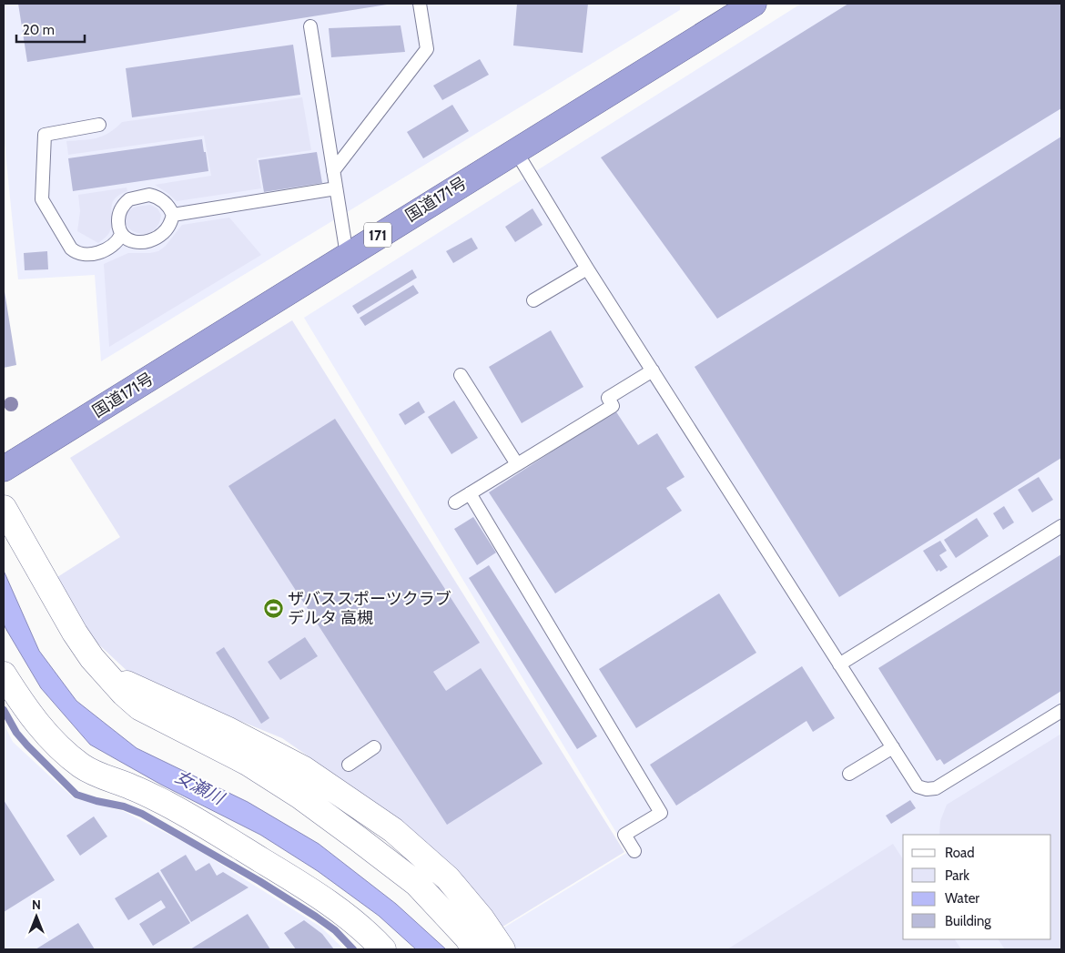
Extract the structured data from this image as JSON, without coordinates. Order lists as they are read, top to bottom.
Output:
{
  "streets": {
    "highway": ["国道171号", "171"]
  },
  "water": ["女瀬川"],
  "places": {
    "sports": ["ザバススポーツクラブ デルタ 高槻"]
  },
  "legend": [
    "Road",
    "Park",
    "Water",
    "Building"
  ],
  "scale_bar": "20 m",
  "north": "top"
}
